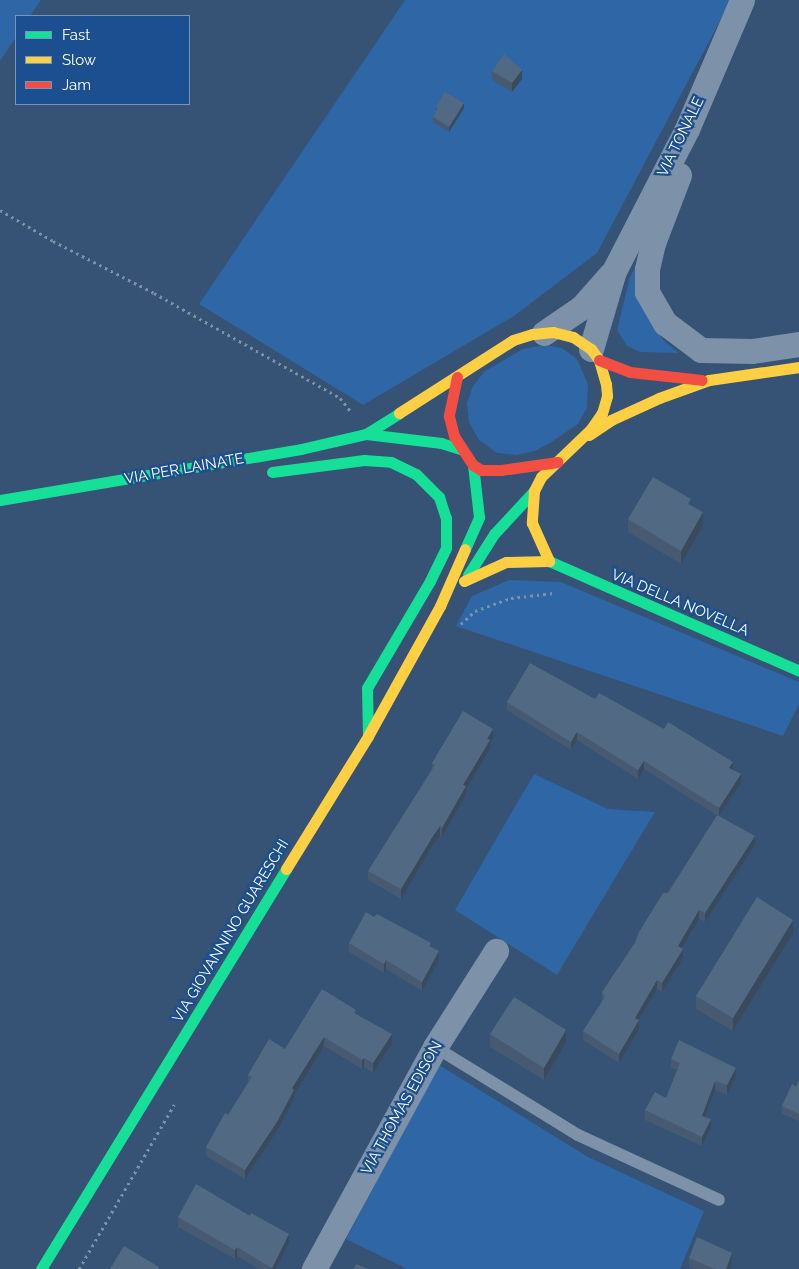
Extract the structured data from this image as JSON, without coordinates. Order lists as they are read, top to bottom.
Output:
{
  "streets": {
    "street": [
      "VIA TONALE",
      "VIA PER LAINATE",
      "VIA DELLA NOVELLA",
      "VIA GIOVANNINO GUARESCHI",
      "VIA THOMAS EDISON"
    ]
  },
  "legend": ["Fast", "Slow", "Jam"]
}
